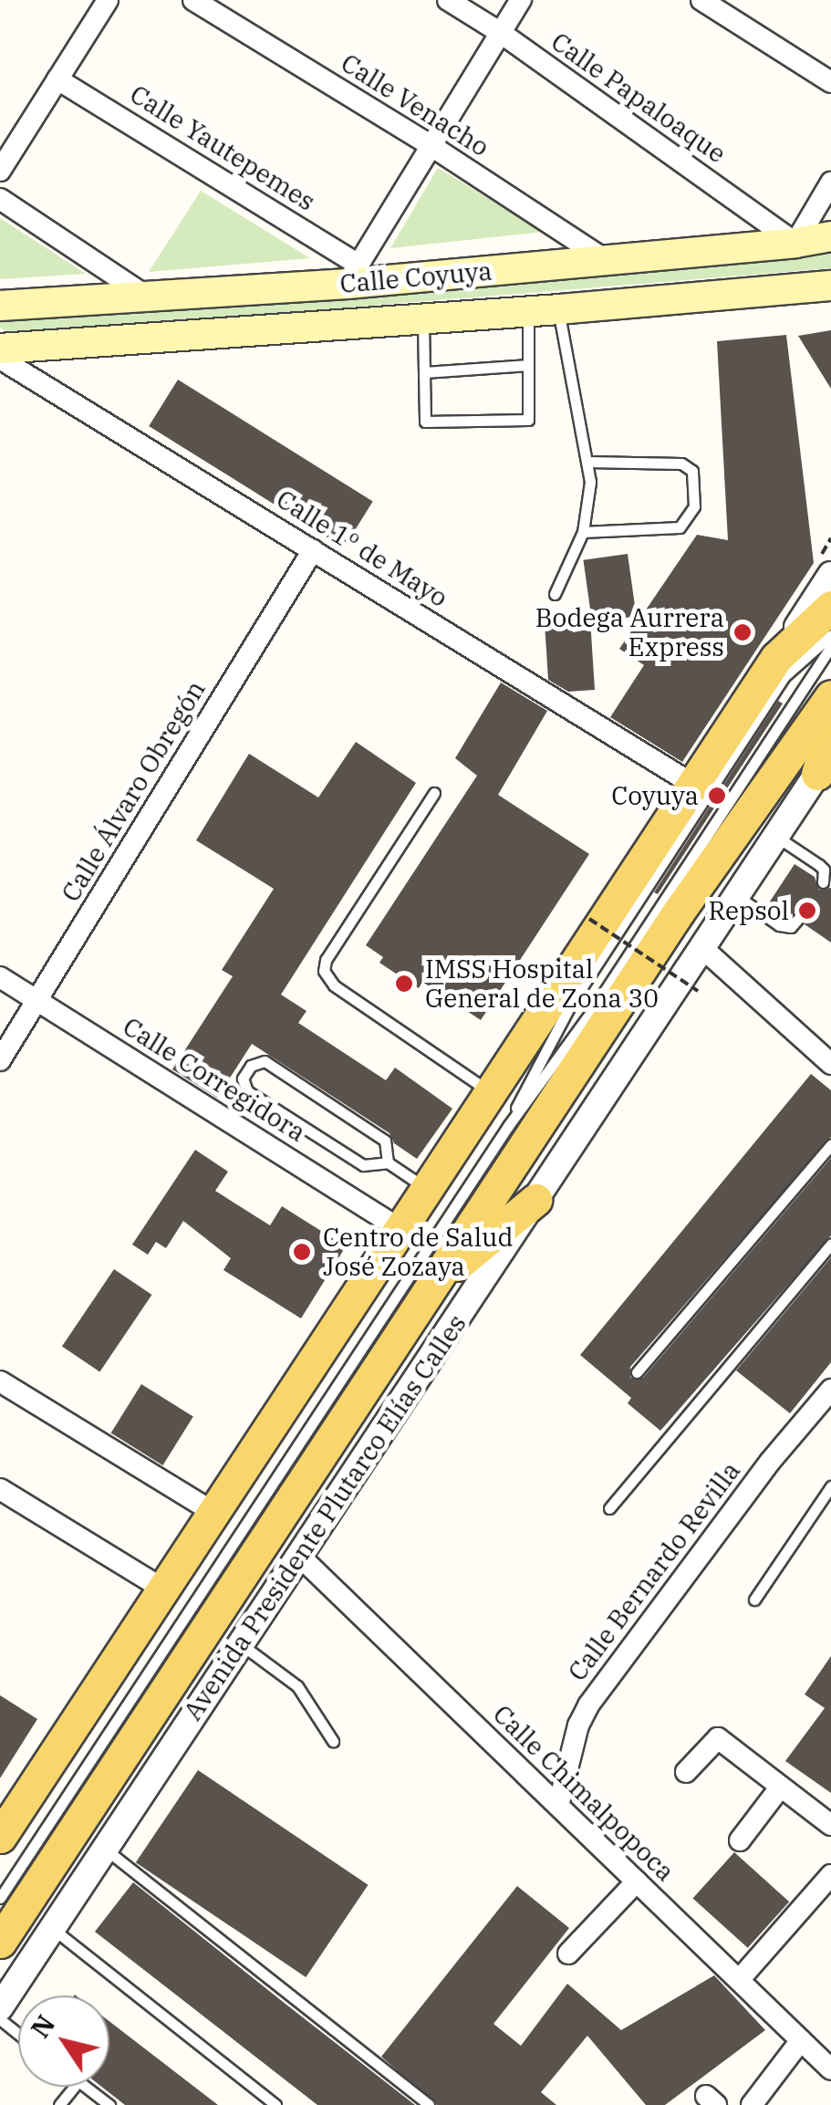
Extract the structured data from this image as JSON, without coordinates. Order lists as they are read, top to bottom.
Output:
{
  "streets": {
    "main road": ["Calle Coyuya", "Avenida Presidente Plutarco Elías Calles"],
    "street": [
      "Calle Papaloaque",
      "Calle Venacho",
      "Calle Yautepemes",
      "Calle 1º de Mayo",
      "Calle Álvaro Obregón",
      "Calle Corregidora",
      "Calle Bernardo Revilla",
      "Calle Chimalpopoca"
    ]
  },
  "crossings": [
    ["Calle Papaloaque", "Calle Coyuya"],
    ["Calle Venacho", "Calle Coyuya"],
    ["Calle Yautepemes", "Calle Coyuya"],
    ["Calle 1º de Mayo", "Calle Álvaro Obregón"],
    ["Calle Álvaro Obregón", "Calle Corregidora"],
    ["Avenida Presidente Plutarco Elías Calles", "Calle Chimalpopoca"],
    ["Calle Bernardo Revilla", "Calle Chimalpopoca"]
  ],
  "places": [
    "Bodega Aurrera Express",
    "Coyuya",
    "Repsol",
    "IMSS Hospital General de Zona 30",
    "Centro de Salud José Zozaya"
  ],
  "north": "top left"
}
